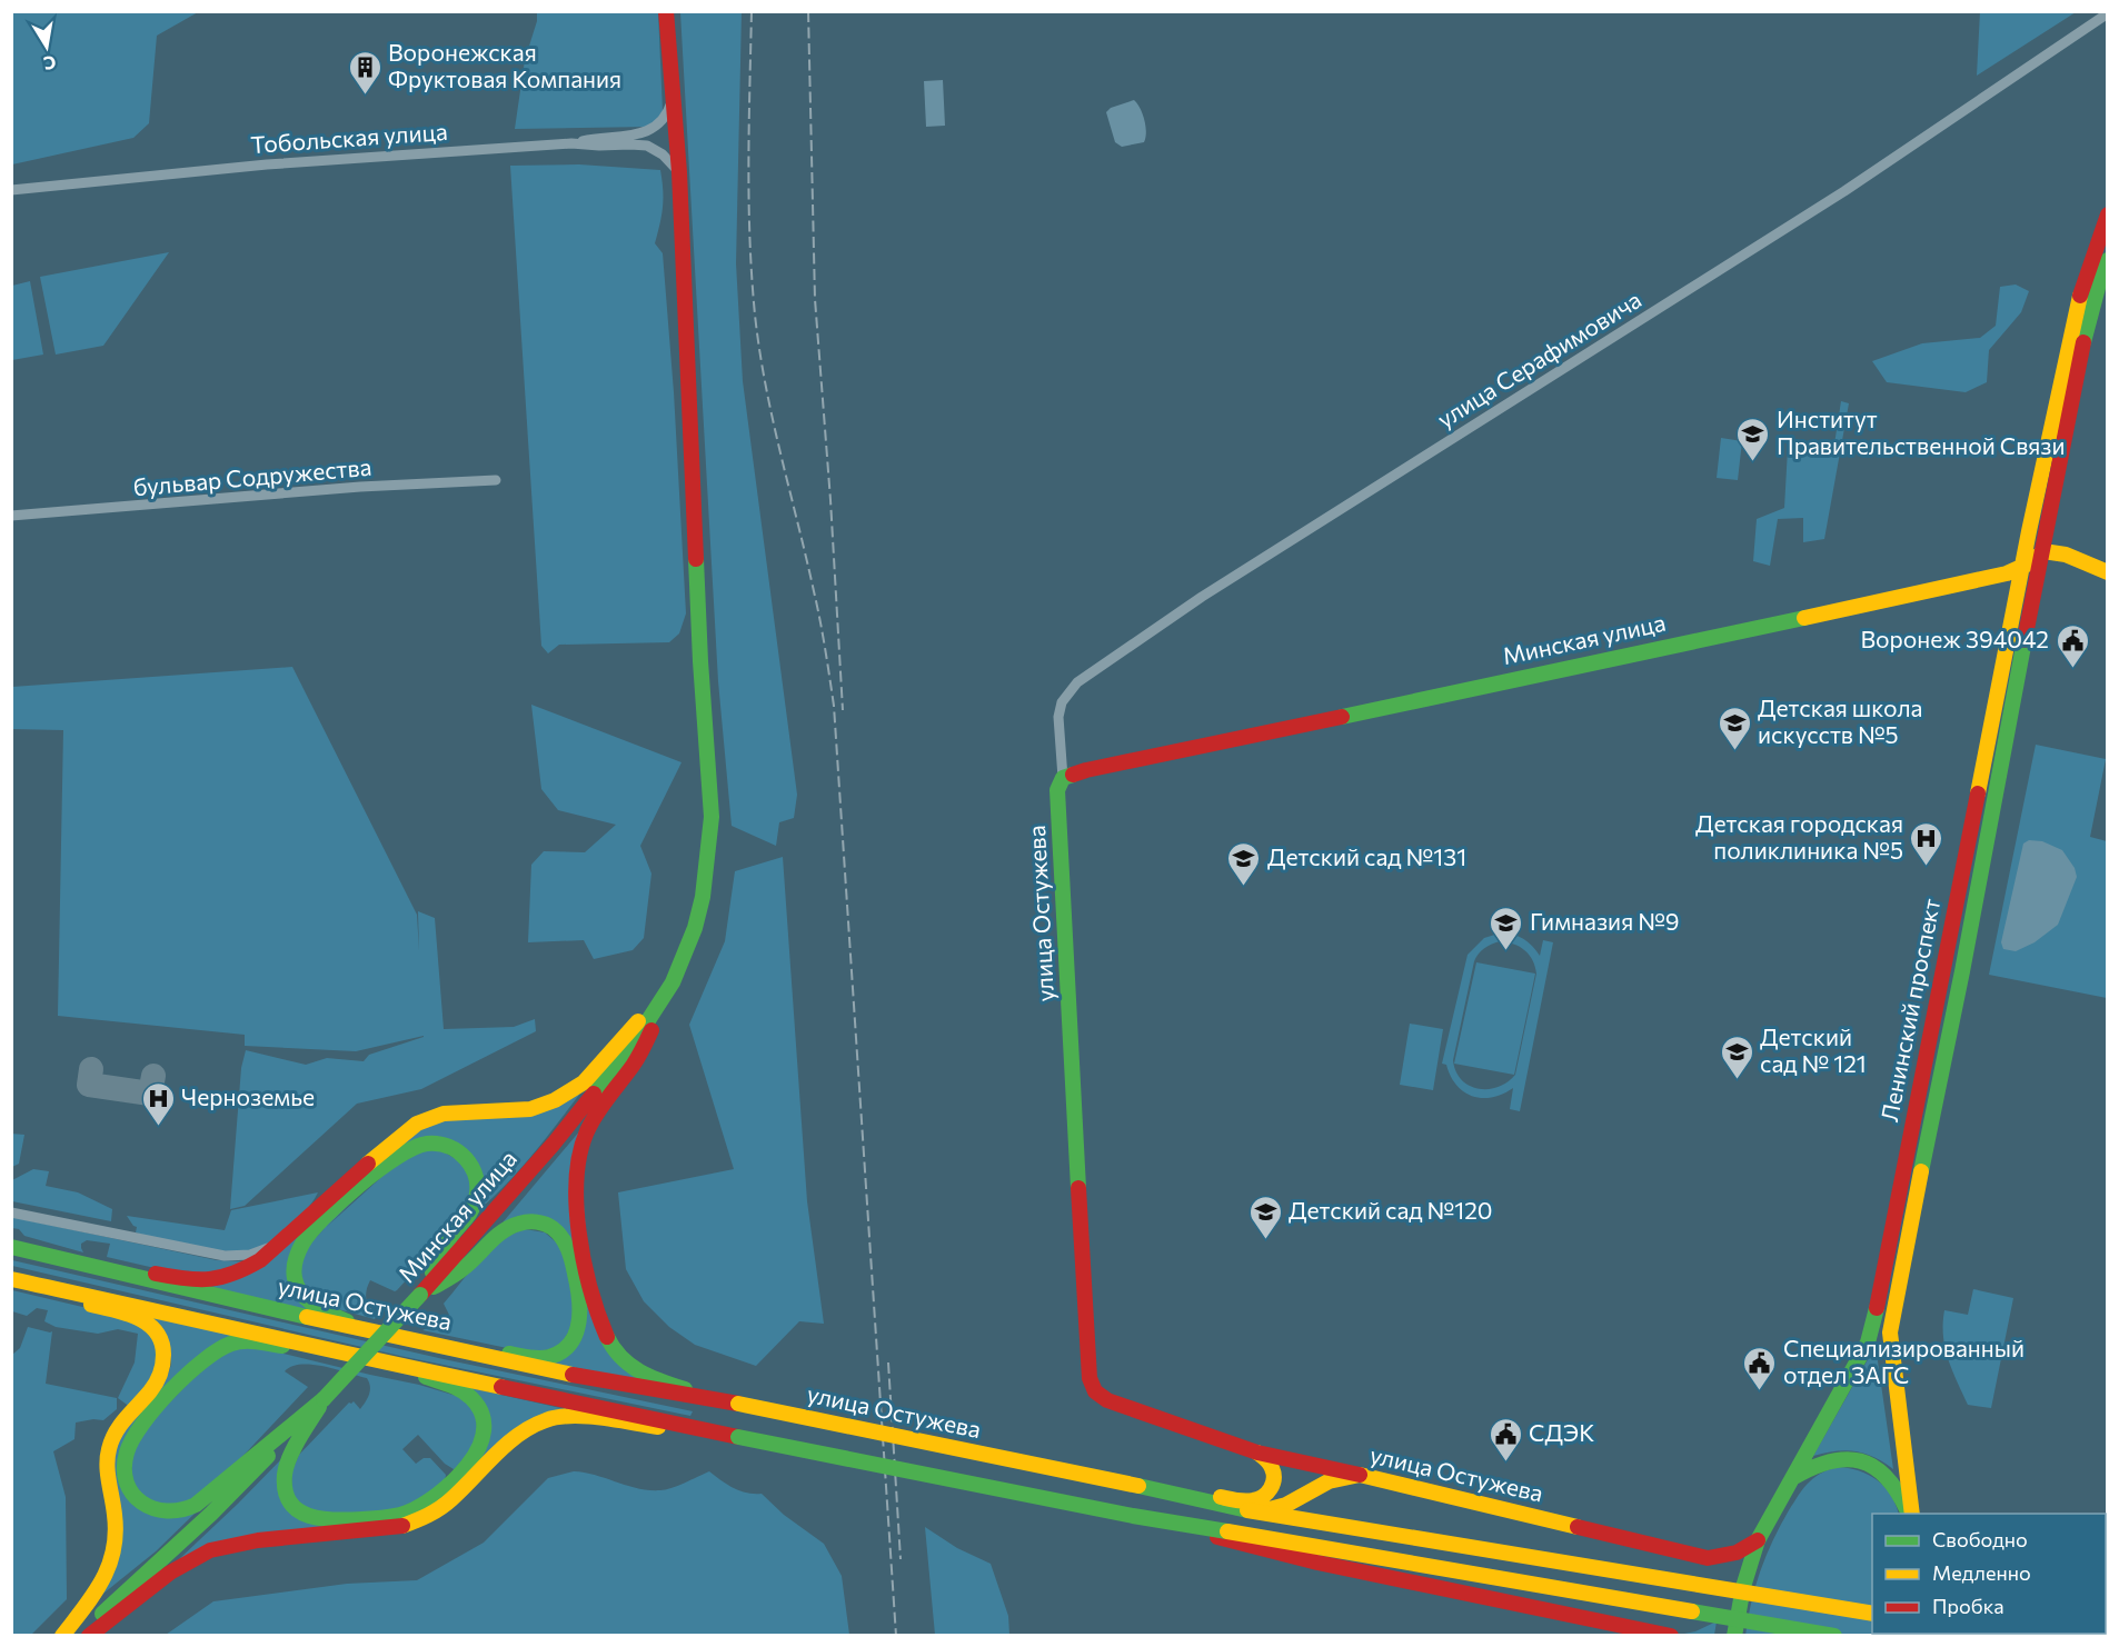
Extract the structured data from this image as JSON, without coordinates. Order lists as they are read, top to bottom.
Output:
{
  "streets": {
    "street": [
      "Тобольская улица",
      "улица Серафимовича",
      "бульвар Содружества",
      "Минская улица",
      "улица Остужева",
      "Ленинский проспект"
    ]
  },
  "crossings": [
    ["Тобольская улица", "Минская улица"],
    ["улица Серафимовича", "Минская улица"],
    ["улица Серафимовича", "улица Остужева"],
    ["Минская улица", "улица Остужева"],
    ["Минская улица", "Ленинский проспект"],
    ["улица Остужева", "Ленинский проспект"]
  ],
  "places": {
    "building": ["Воронежская Фруктовая Компания"],
    "school or university": [
      "Институт Правительственной Связи",
      "Детская школа искусств №5",
      "Детский сад №131",
      "Гимназия №9",
      "Детский сад № 121",
      "Детский сад №120"
    ],
    "public building": ["Воронеж 394042", "Специализированный отдел ЗАГС", "СДЭК"],
    "hospital": ["Детская городская поликлиника №5", "Черноземье"]
  },
  "legend": ["Свободно", "Медленно", "Пробка"],
  "north": "bottom"
}
